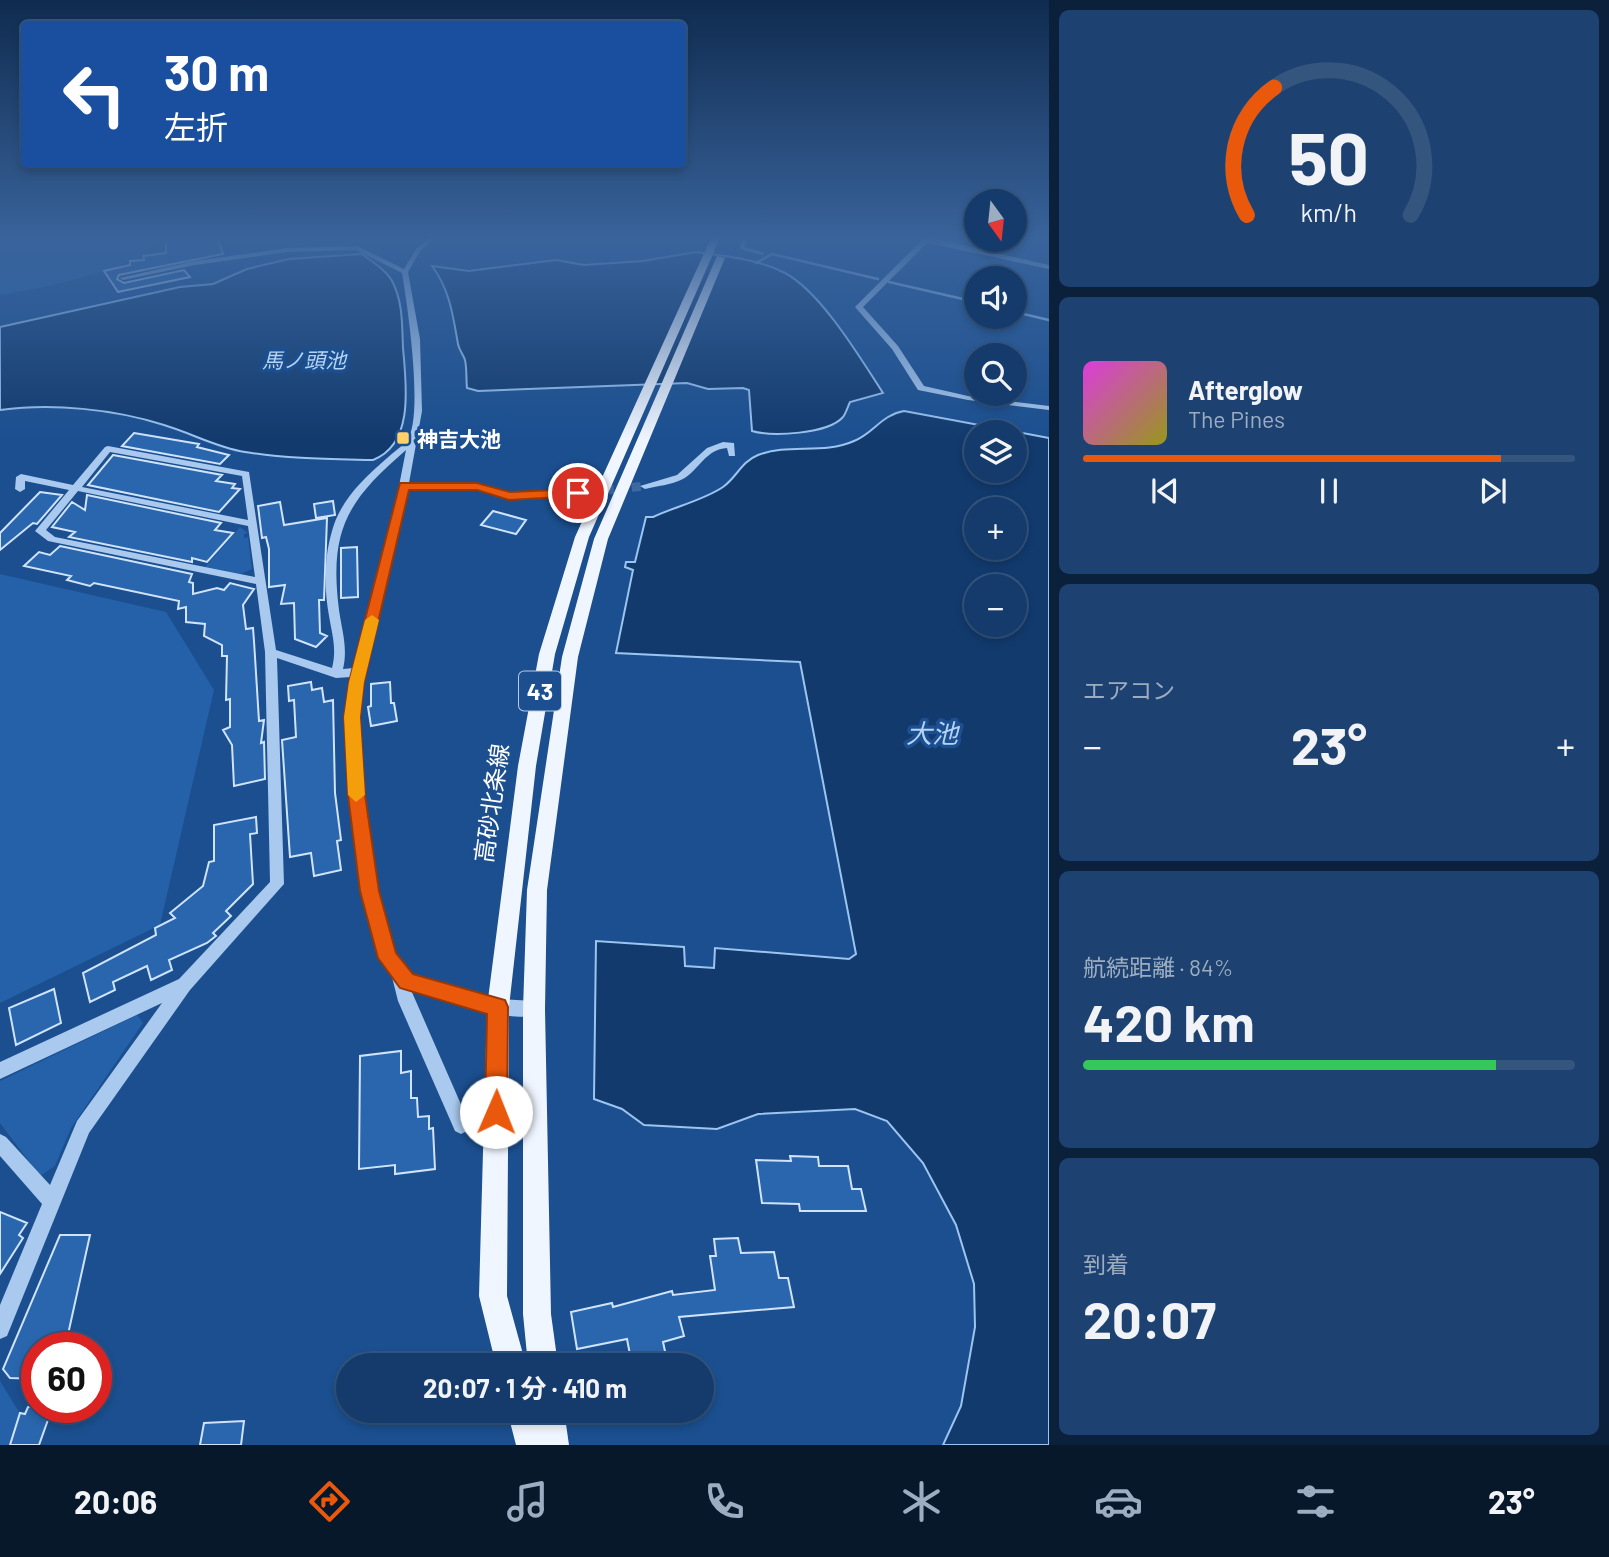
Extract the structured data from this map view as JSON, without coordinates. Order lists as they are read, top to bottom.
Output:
{
  "streets": {
    "main road": ["43", "高砂北条線"]
  },
  "water": ["馬ノ頭池", "大池"],
  "places": {
    "transit": ["神吉大池"]
  },
  "north": "bottom",
  "page": {
    "turn": ["30 m", "左折"],
    "map_buttons": ["+", "−"],
    "song": ["Afterglow", "The Pines"],
    "tile": [
      "エアコン",
      ["航続距離 · 84%", "420 km"],
      ["到着", "20:07"]
    ],
    "heat": ["−", "23°", "+"],
    "limit": "60",
    "trip": "20:07 · 1 分 · 410 m",
    "tabs": ["20:06", "23°"],
    "gauge": ["50", "km/h"]
  }
}
